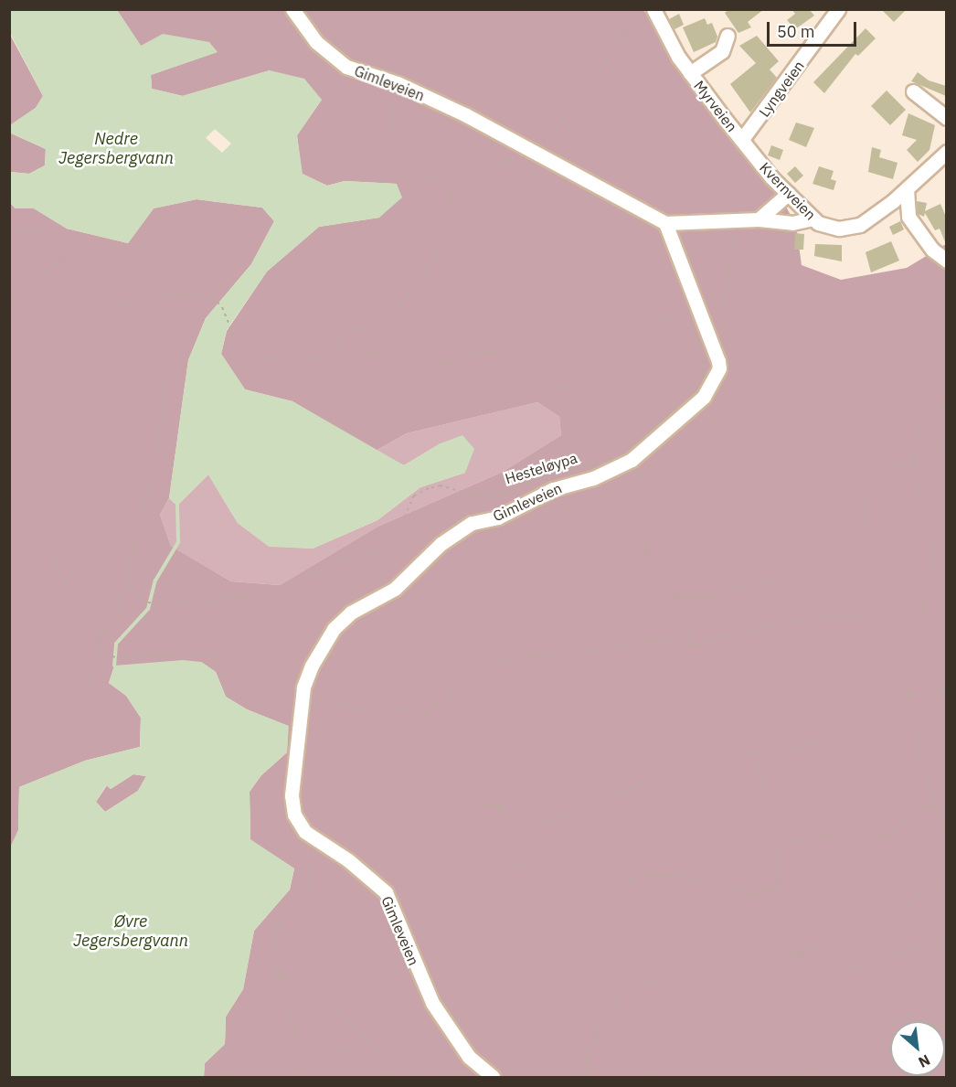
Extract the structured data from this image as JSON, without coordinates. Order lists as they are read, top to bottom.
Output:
{
  "streets": {
    "street": [
      "Gimleveien",
      "Lyngveien",
      "Myrveien",
      "Kvernveien"
    ],
    "path": ["Hesteløypa"]
  },
  "crossings": [
    ["Lyngveien", "Myrveien"],
    ["Lyngveien", "Kvernveien"],
    ["Myrveien", "Kvernveien"]
  ],
  "water": ["Nedre Jegersbergvann", "Øvre Jegersbergvann"],
  "scale_bar": "50 m",
  "north": "bottom right"
}
